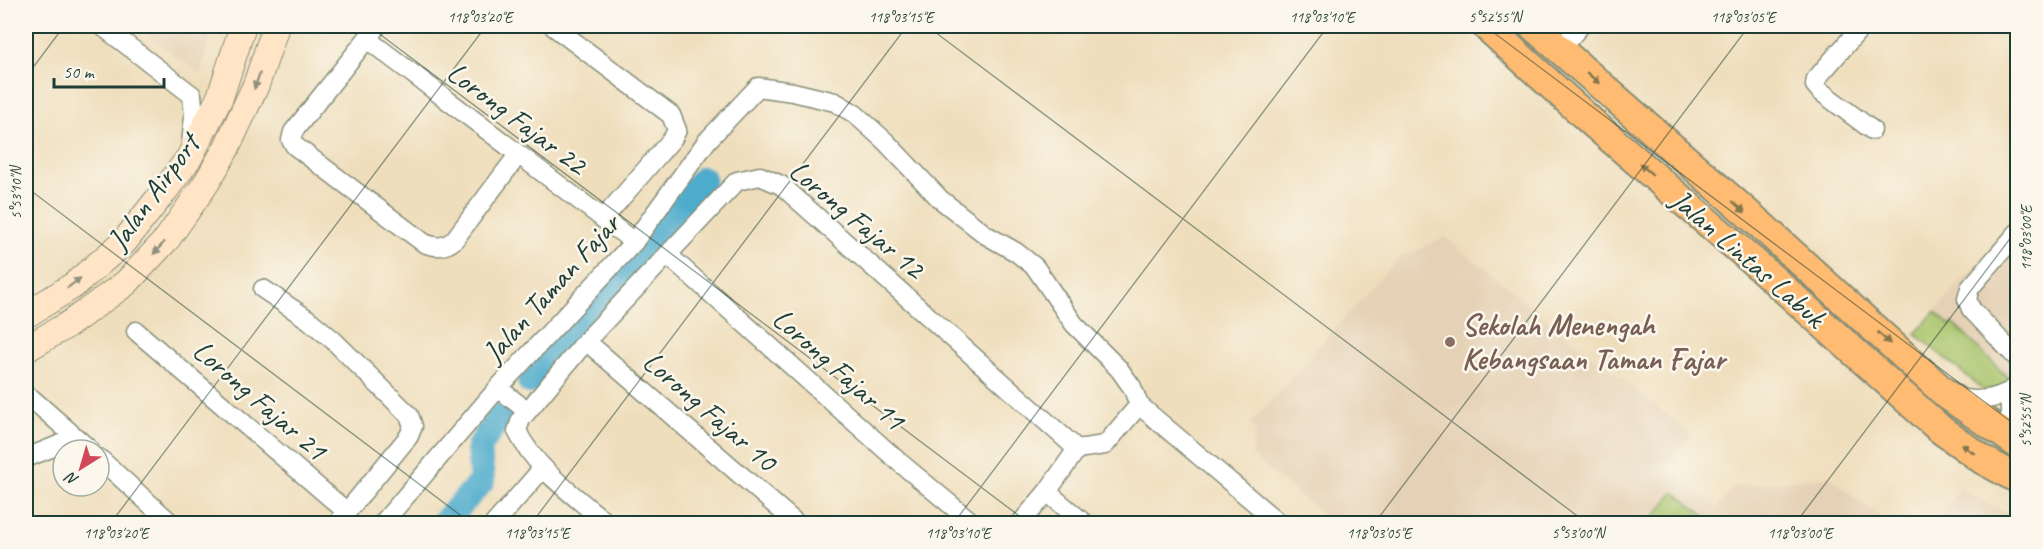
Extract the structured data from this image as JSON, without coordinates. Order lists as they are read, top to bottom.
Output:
{
  "streets": {
    "main road": ["Jalan Airport", "Jalan Lintas Labuk"],
    "street": [
      "Lorong Fajar 22",
      "Lorong Fajar 12",
      "Jalan Taman Fajar",
      "Lorong Fajar 11",
      "Lorong Fajar 21",
      "Lorong Fajar 10"
    ]
  },
  "crossings": [
    ["Lorong Fajar 22", "Jalan Taman Fajar"],
    ["Lorong Fajar 12", "Lorong Fajar 11"],
    ["Lorong Fajar 12", "Lorong Fajar 10"]
  ],
  "places": ["Sekolah Menengah Kebangsaan Taman Fajar"],
  "scale_bar": "50 m",
  "north": "bottom left",
  "coordinates": [
    "118°03'20\"E",
    "118°03'15\"E",
    "118°03'10\"E",
    "5°52'55\"N",
    "118°03'05\"E",
    "5°53'10\"N",
    "118°03'00\"E",
    "5°53'00\"N"
  ]
}
